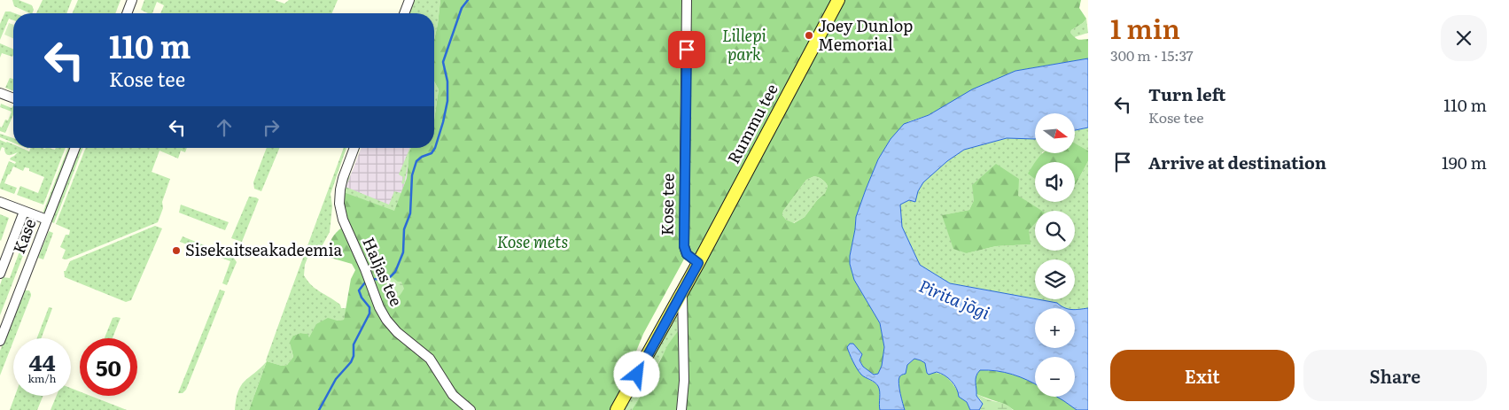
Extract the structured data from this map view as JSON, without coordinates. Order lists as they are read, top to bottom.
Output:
{
  "streets": {
    "main road": ["Rummu tee"],
    "street": ["Kose tee", "Kase", "Haljas tee"]
  },
  "crossings": [
    ["Rummu tee", "Kose tee"]
  ],
  "water": ["Pirita jõgi"],
  "parks": ["Lillepi park", "Kose mets"],
  "places": ["Joey Dunlop Memorial", "Sisekaitseakadeemia"],
  "north": "right",
  "page": {
    "heading": ["1 min", "300 m · 15:37"],
    "turn": ["110 m", "Kose tee"],
    "list": [
      {
        "name": "Turn left",
        "note": "Kose tee",
        "value": "110 m"
      },
      {
        "name": "Arrive at destination",
        "value": "190 m"
      }
    ],
    "map_buttons": ["+", "−"],
    "speed": "44 km/h",
    "limit": "50",
    "buttons": ["Exit", "Share"]
  }
}
